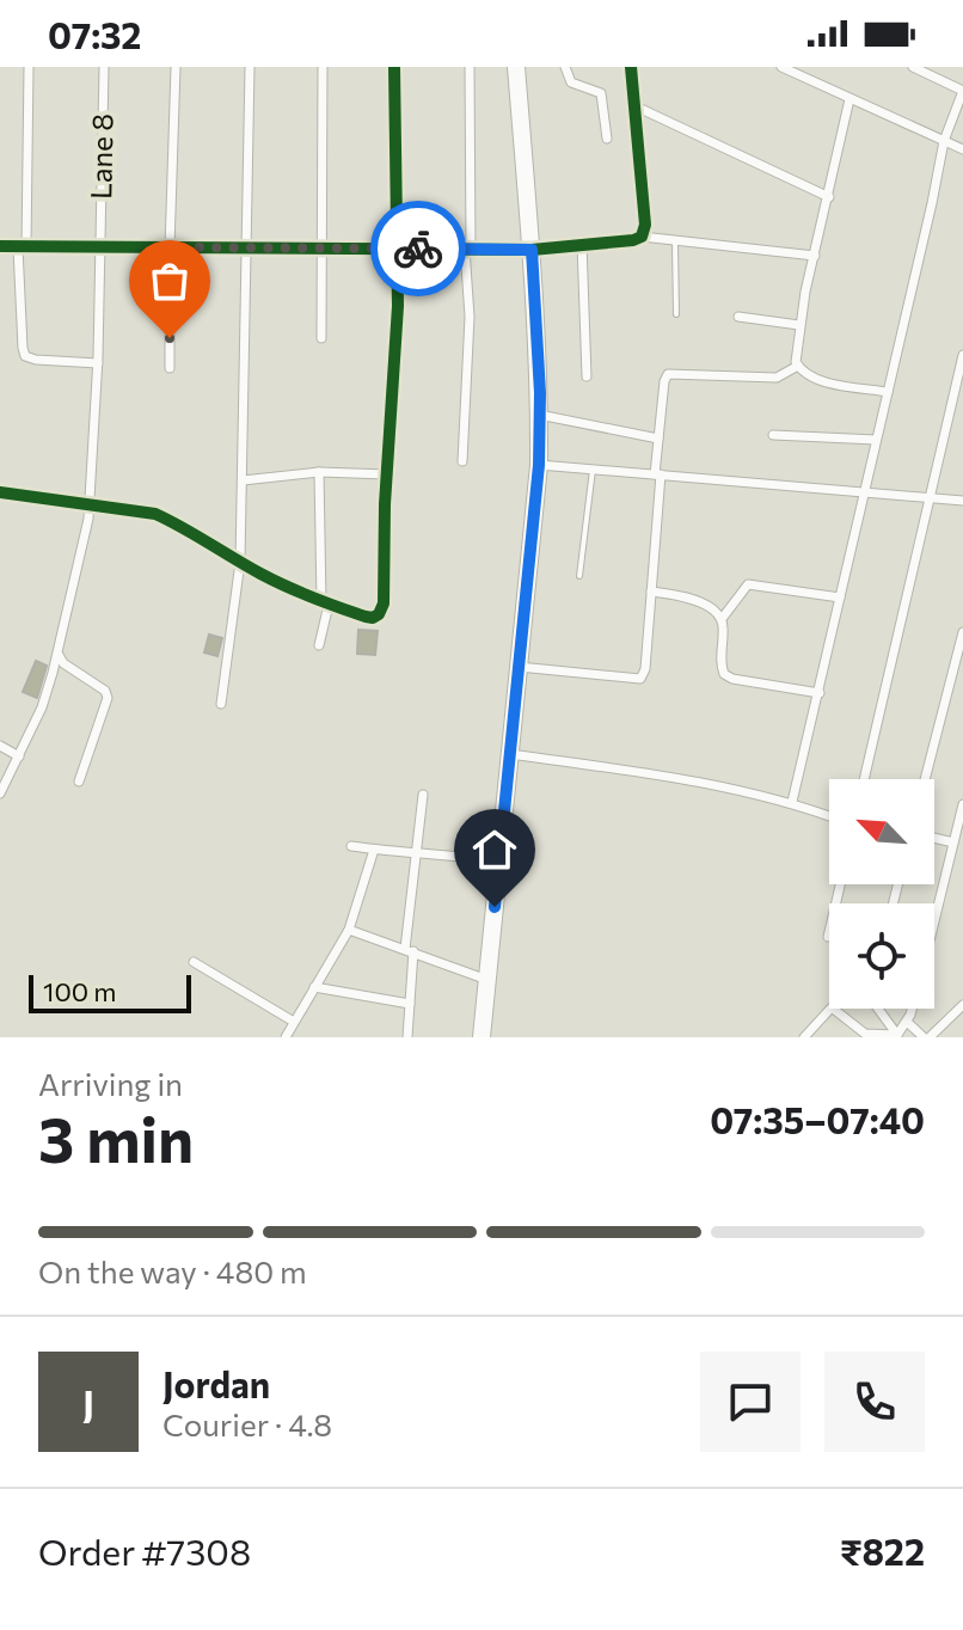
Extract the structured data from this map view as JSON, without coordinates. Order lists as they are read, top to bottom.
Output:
{
  "streets": {
    "street": ["Lane 8"]
  },
  "scale_bar": "100 m",
  "north": "top left",
  "page": {
    "status": "07:32",
    "scale": "100 m",
    "heading": ["3 min", "Arriving in", "07:35–07:40"],
    "panel": [
      "Jordan",
      "Courier · 4.8",
      "Order #7308",
      "₹822"
    ],
    "bar": "On the way · 480 m",
    "round": "J"
  }
}
